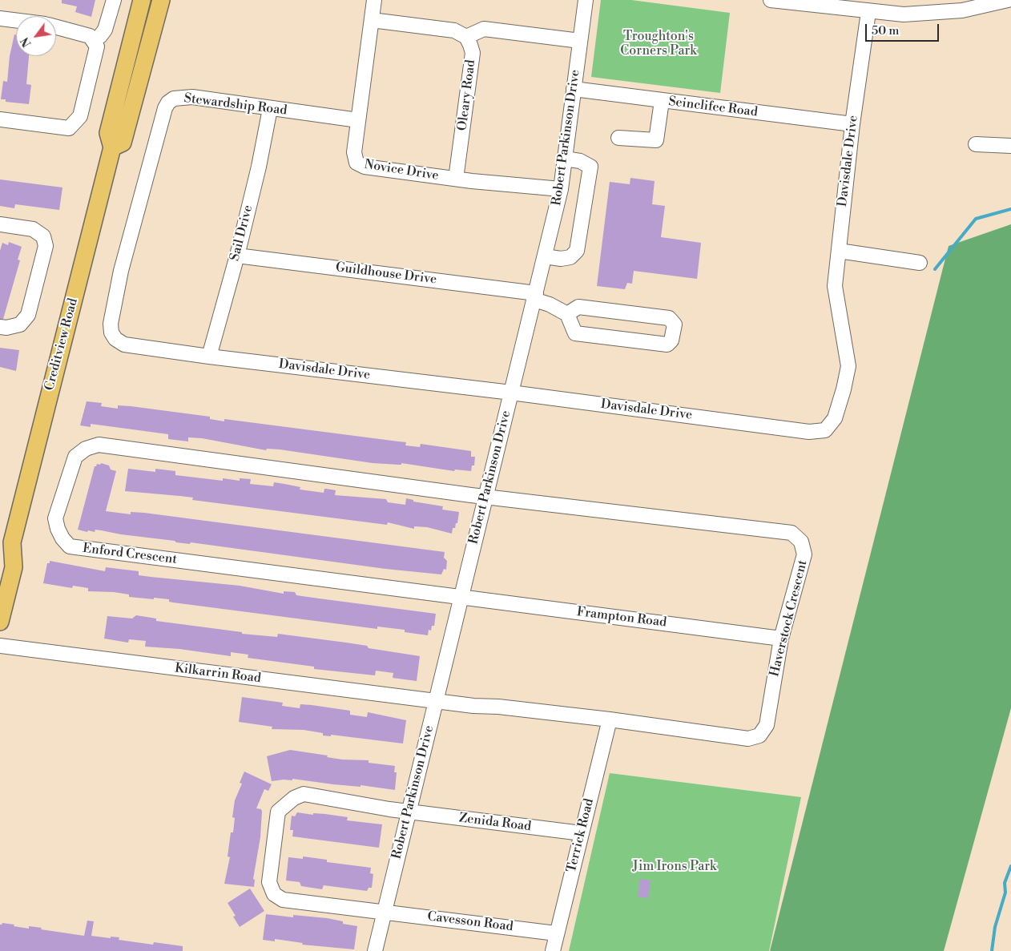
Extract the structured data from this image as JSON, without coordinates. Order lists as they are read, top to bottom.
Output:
{
  "streets": {
    "main road": ["Creditview Road"],
    "street": [
      "Oleary Road",
      "Stewardship Road",
      "Seinclifee Road",
      "Robert Parkinson Drive",
      "Davisdale Drive",
      "Novice Drive",
      "Sail Drive",
      "Guildhouse Drive",
      "Enford Crescent",
      "Frampton Road",
      "Haverstock Crescent",
      "Kilkarrin Road",
      "Zenida Road",
      "Terrick Road",
      "Cavesson Road"
    ]
  },
  "crossings": [
    ["Oleary Road", "Novice Drive"],
    ["Stewardship Road", "Davisdale Drive"],
    ["Stewardship Road", "Novice Drive"],
    ["Stewardship Road", "Sail Drive"],
    ["Seinclifee Road", "Robert Parkinson Drive"],
    ["Seinclifee Road", "Davisdale Drive"],
    ["Robert Parkinson Drive", "Davisdale Drive"],
    ["Robert Parkinson Drive", "Novice Drive"],
    ["Robert Parkinson Drive", "Guildhouse Drive"],
    ["Robert Parkinson Drive", "Enford Crescent"],
    ["Robert Parkinson Drive", "Frampton Road"],
    ["Robert Parkinson Drive", "Haverstock Crescent"],
    ["Robert Parkinson Drive", "Kilkarrin Road"],
    ["Robert Parkinson Drive", "Zenida Road"],
    ["Robert Parkinson Drive", "Cavesson Road"],
    ["Davisdale Drive", "Sail Drive"],
    ["Sail Drive", "Guildhouse Drive"],
    ["Enford Crescent", "Frampton Road"],
    ["Enford Crescent", "Haverstock Crescent"],
    ["Frampton Road", "Haverstock Crescent"],
    ["Haverstock Crescent", "Kilkarrin Road"],
    ["Haverstock Crescent", "Terrick Road"],
    ["Zenida Road", "Terrick Road"],
    ["Zenida Road", "Cavesson Road"],
    ["Terrick Road", "Cavesson Road"]
  ],
  "parks": ["Troughton's Corners Park", "Jim Irons Park"],
  "scale_bar": "50 m",
  "north": "bottom left"
}
